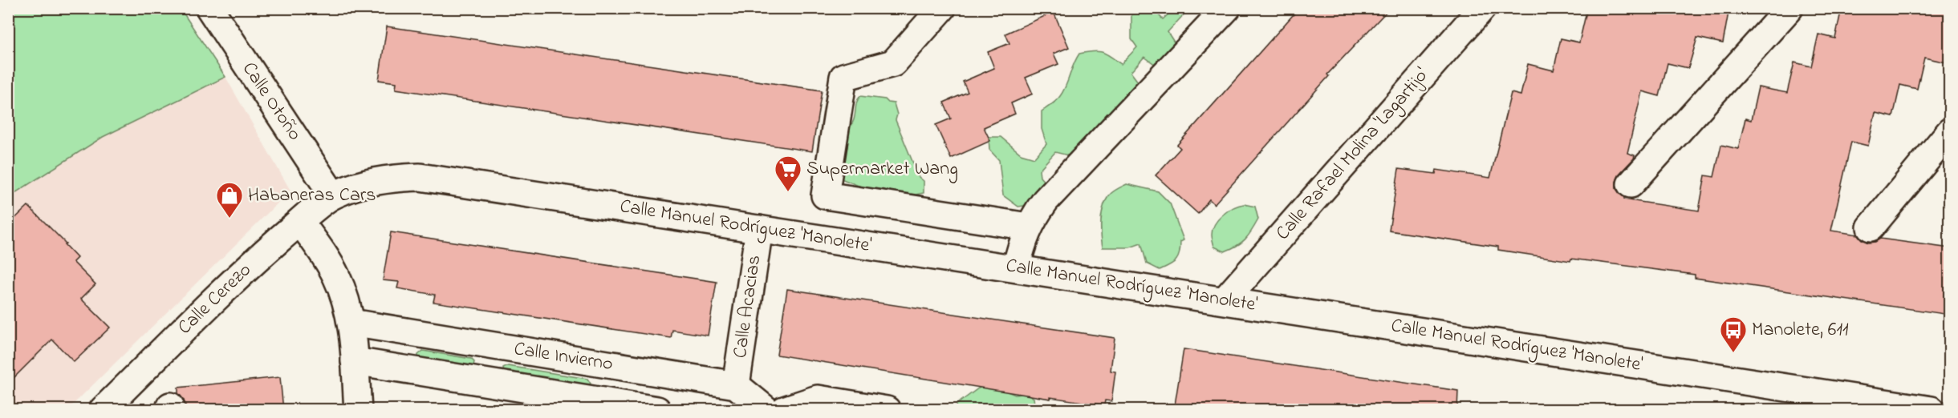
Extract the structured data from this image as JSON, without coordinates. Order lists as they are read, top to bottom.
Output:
{
  "streets": {
    "street": [
      "Calle Otoño",
      "Calle Rafael Molina 'Lagartijo'",
      "Calle Manuel Rodríguez 'Manolete'",
      "Calle Cerezo",
      "Calle Acacias",
      "Calle Invierno"
    ]
  },
  "crossings": [
    ["Calle Otoño", "Calle Manuel Rodríguez 'Manolete'"],
    ["Calle Otoño", "Calle Cerezo"],
    ["Calle Rafael Molina 'Lagartijo'", "Calle Manuel Rodríguez 'Manolete'"],
    ["Calle Manuel Rodríguez 'Manolete'", "Calle Cerezo"],
    ["Calle Manuel Rodríguez 'Manolete'", "Calle Acacias"],
    ["Calle Acacias", "Calle Invierno"]
  ],
  "places": {
    "supermarket": ["Supermarket Wang"],
    "shop": ["Habaneras Cars"],
    "bus stop": ["Manolete, 611"]
  }
}
